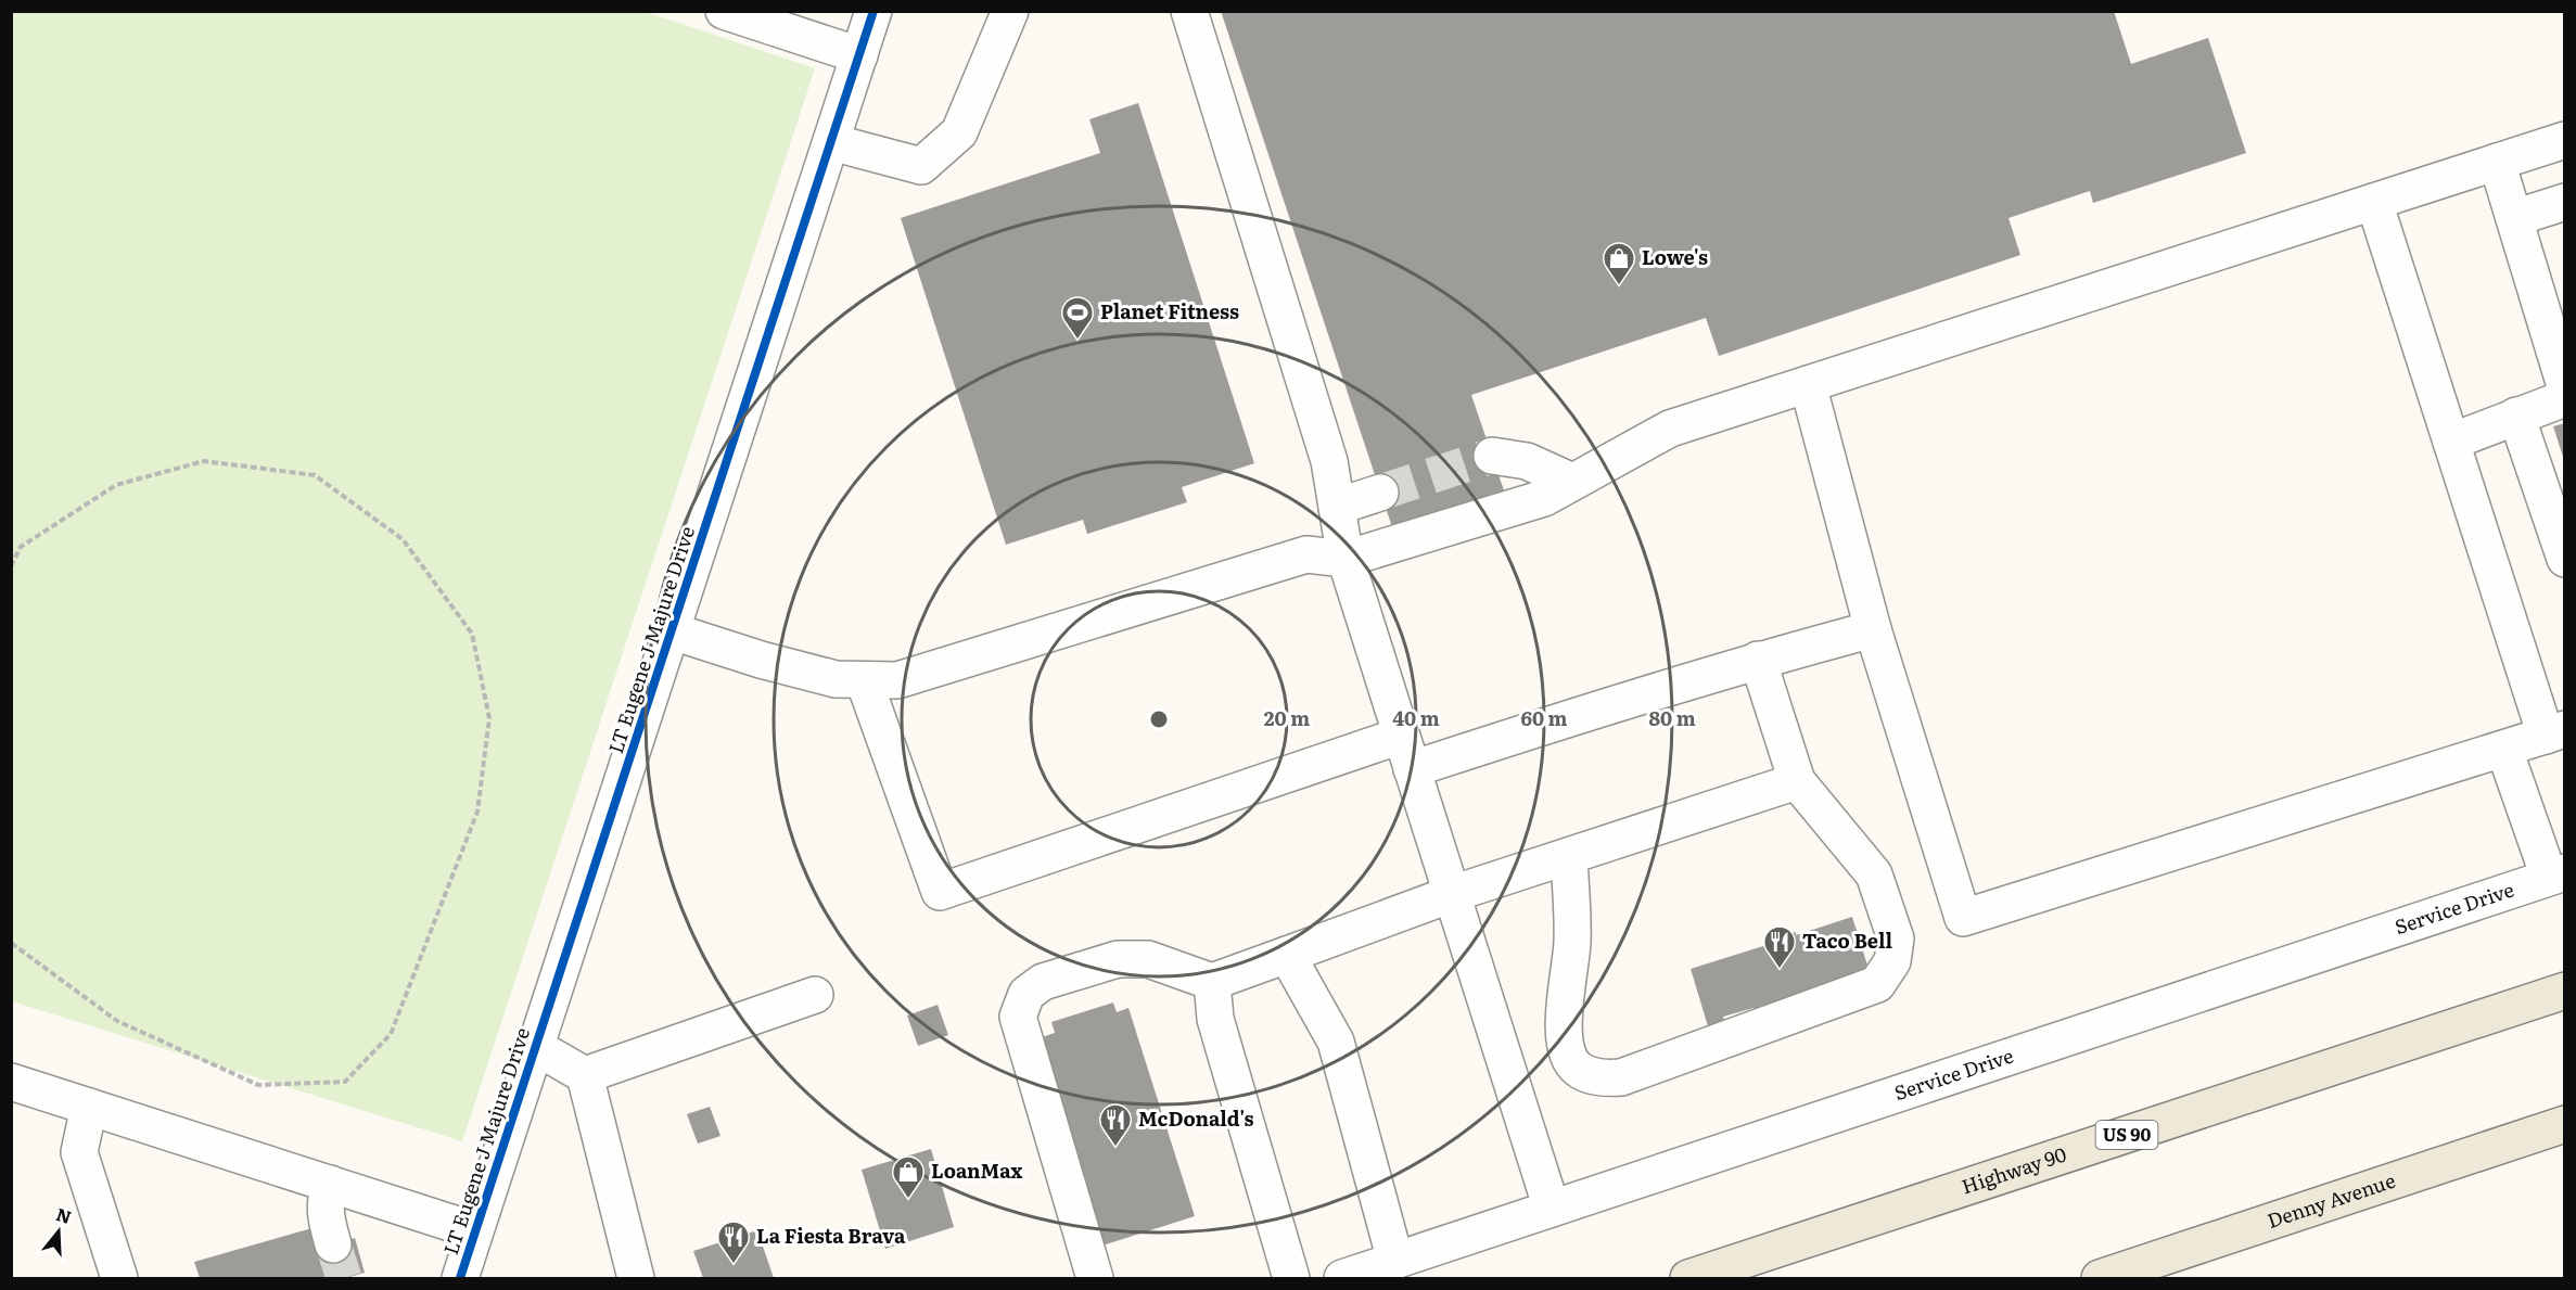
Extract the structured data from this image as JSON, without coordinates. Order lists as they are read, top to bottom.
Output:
{
  "streets": {
    "main road": ["US 90", "Highway 90", "Denny Avenue"],
    "street": ["LT Eugene J Majure Drive", "Service Drive"]
  },
  "places": {
    "shop": ["Lowe's", "LoanMax"],
    "sports": ["Planet Fitness"],
    "restaurant": ["Taco Bell", "McDonald's", "La Fiesta Brava"]
  },
  "north": "top",
  "rings": [
    "20 m",
    "40 m",
    "60 m",
    "80 m"
  ]
}
